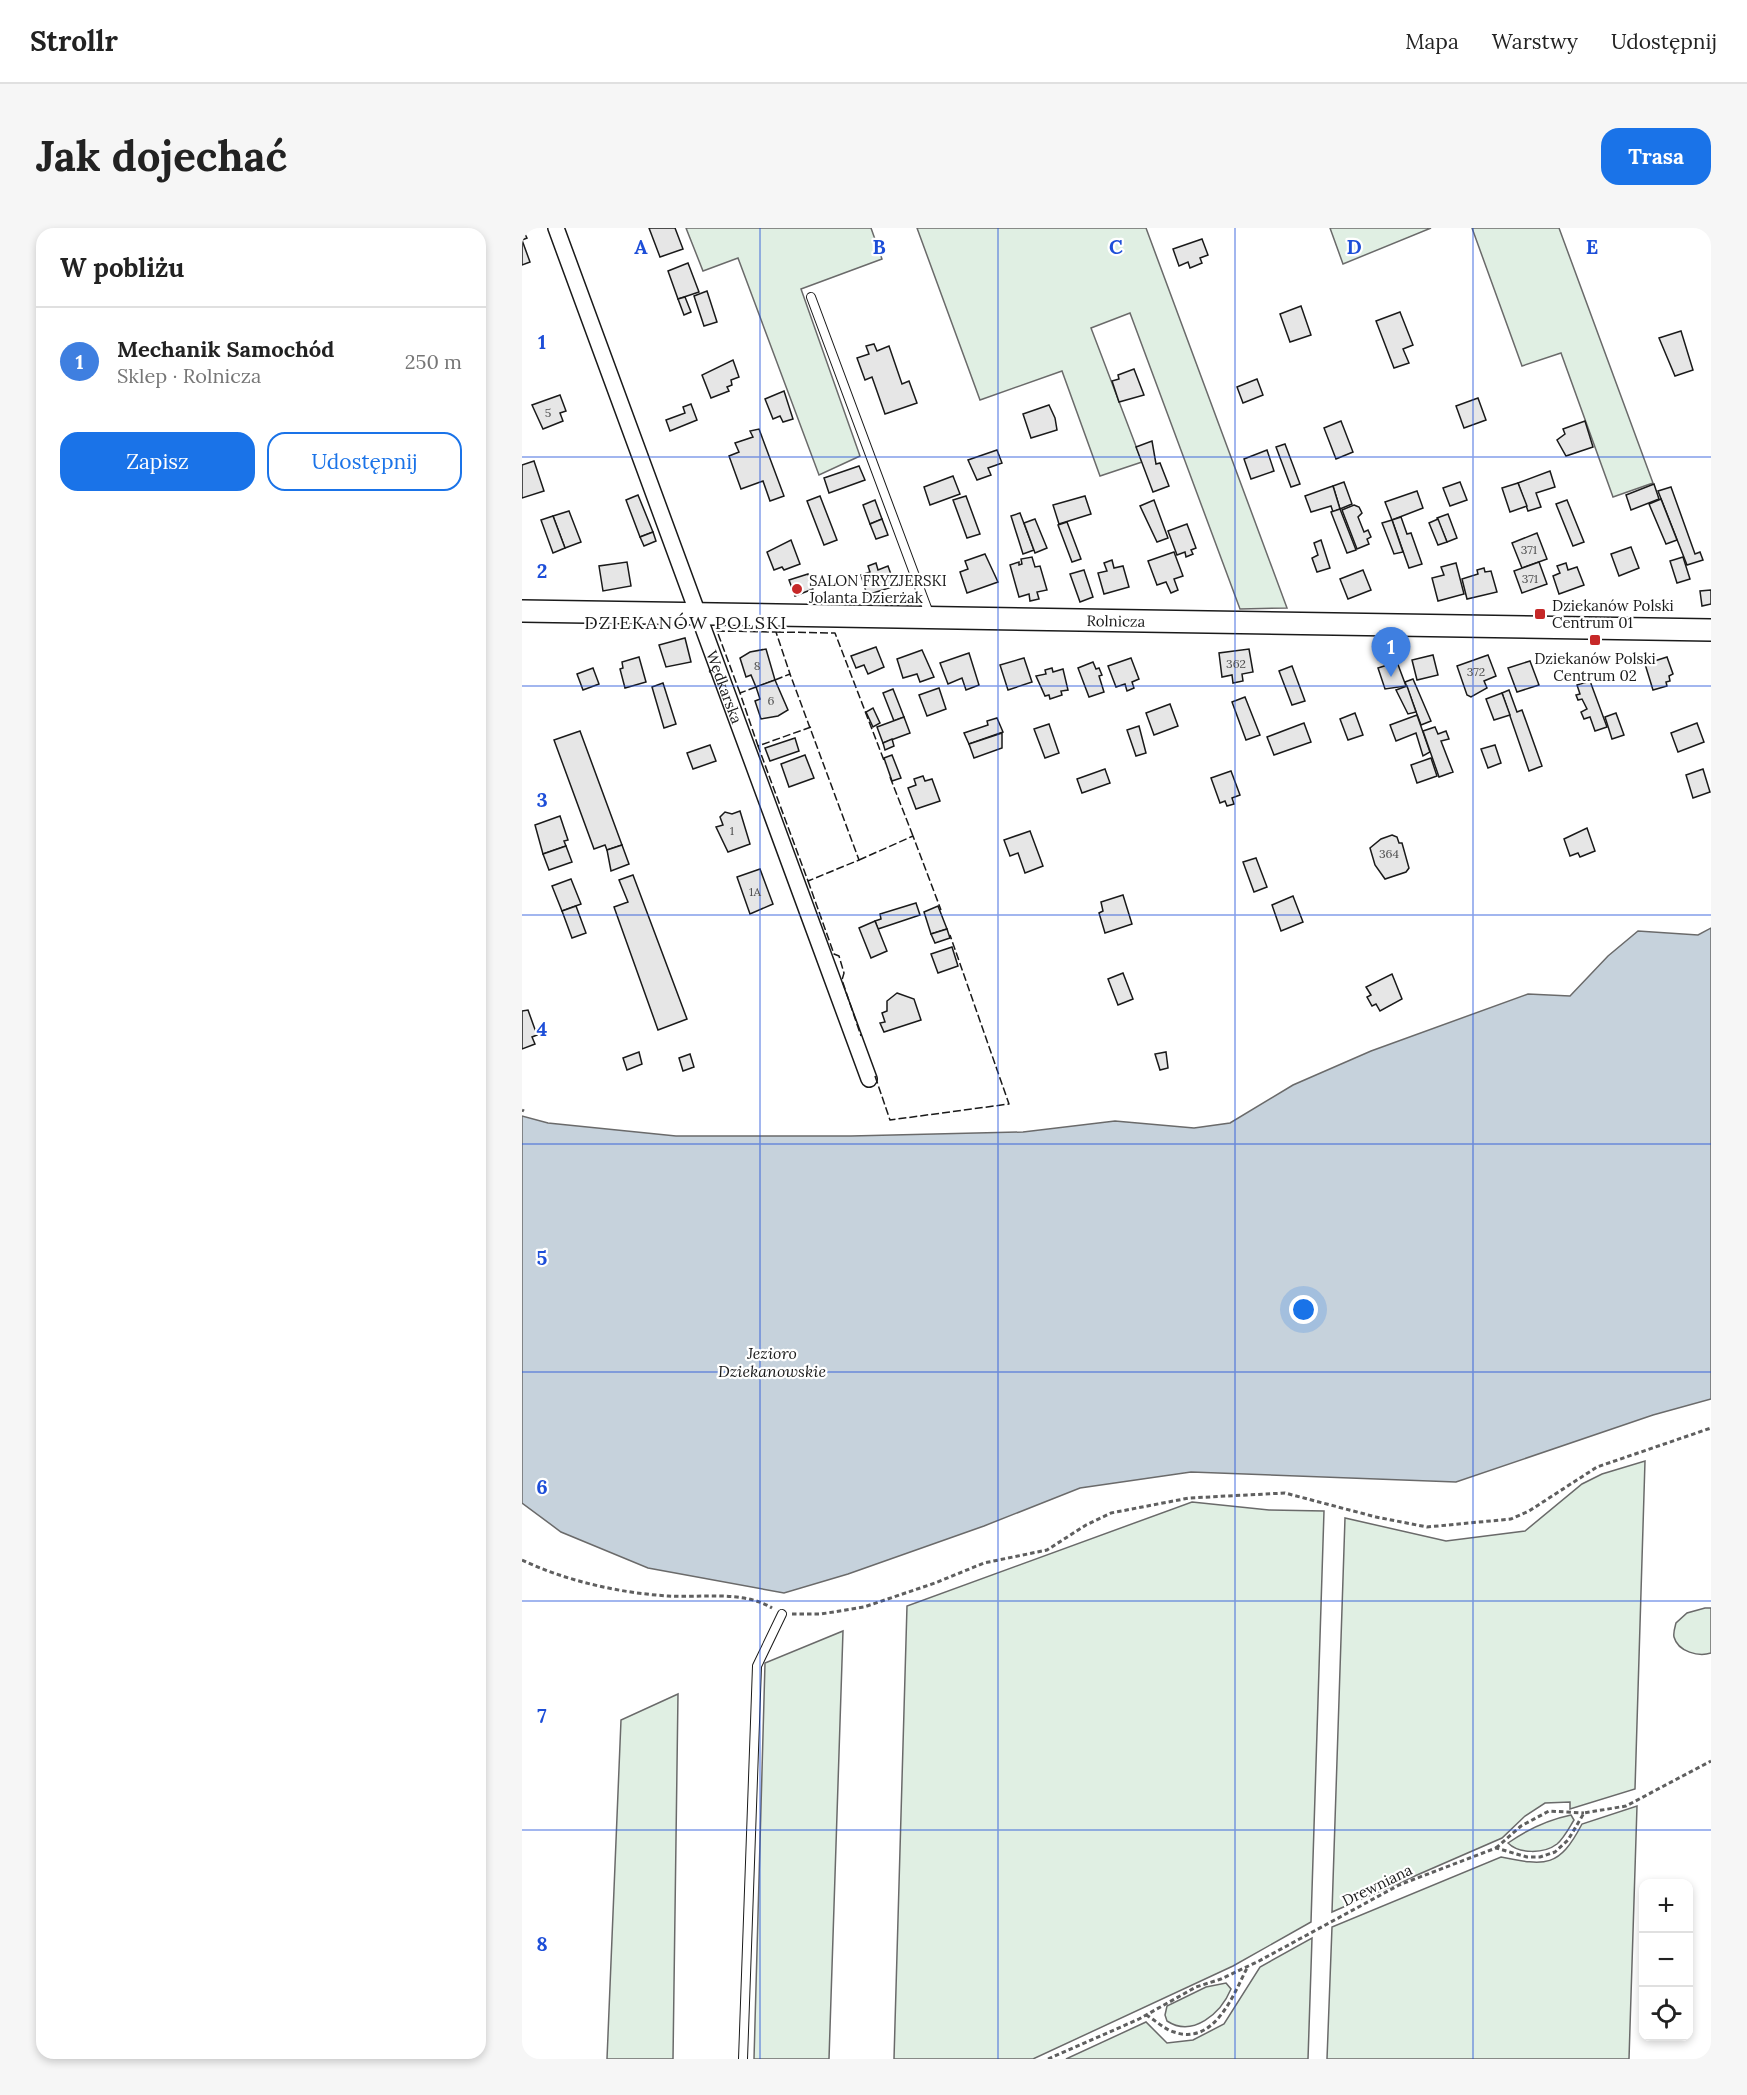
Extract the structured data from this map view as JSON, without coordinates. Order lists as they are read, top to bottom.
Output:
{
  "streets": {
    "street": ["Rolnicza", "Wędkarska"],
    "path": ["Drewniana"]
  },
  "crossings": [
    ["Rolnicza", "Wędkarska"]
  ],
  "districts": ["DZIEKANÓW POLSKI"],
  "water": ["Jezioro Dziekanowskie"],
  "places": {
    "other": ["SALON FRYZJERSKI Jolanta Dzierżak"],
    "transit": ["Dziekanów Polski Centrum 01", "Dziekanów Polski Centrum 02"]
  },
  "house_numbers": [
    "5",
    "371",
    "371",
    "362",
    "8",
    "372",
    "6",
    "1",
    "364",
    "1A"
  ],
  "page": {
    "header": "Strollr",
    "nav": ["Mapa", "Warstwy", "Udostępnij"],
    "buttons": [
      "Trasa",
      ["Zapisz", "Udostępnij"]
    ],
    "title": "Jak dojechać",
    "heading": "W pobliżu",
    "list": [
      {
        "mark": "1",
        "name": "Mechanik Samochód",
        "note": "Sklep · Rolnicza",
        "value": "250 m"
      }
    ],
    "pins": "1",
    "map_buttons": ["+", "−"]
  },
  "grid": {
    "columns": [
      "A",
      "B",
      "C",
      "D",
      "E"
    ],
    "rows": [
      "1",
      "2",
      "3",
      "4",
      "5",
      "6",
      "7",
      "8"
    ]
  }
}
